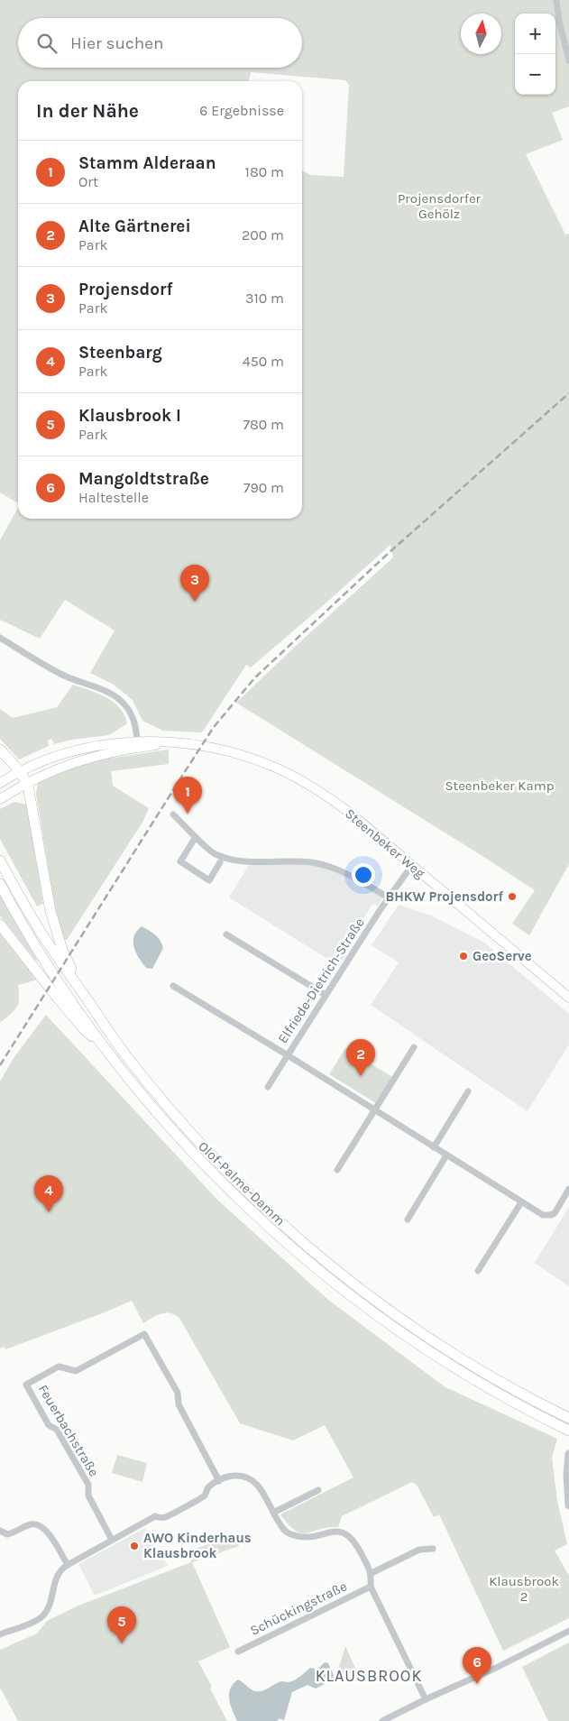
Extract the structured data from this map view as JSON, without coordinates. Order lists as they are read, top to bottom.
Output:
{
  "streets": {
    "highway": ["Olof-Palme-Damm"],
    "main road": ["Steenbeker Weg"],
    "street": ["Elfriede-Dietrich-Straße", "Feuerbachstraße", "Schückingstraße"]
  },
  "crossings": [
    ["Steenbeker Weg", "Elfriede-Dietrich-Straße"]
  ],
  "districts": ["KLAUSBROOK"],
  "parks": ["Projensdorfer Gehölz", "Steenbeker Kamp", "Klausbrook 2"],
  "places": ["BHKW Projensdorf", "GeoServe", "AWO Kinderhaus Klausbrook"],
  "north": "top",
  "page": {
    "map_buttons": ["+", "−"],
    "search": "Hier suchen",
    "heading": ["In der Nähe", "6 Ergebnisse"],
    "list": [
      {
        "mark": "1",
        "name": "Stamm Alderaan",
        "note": "Ort",
        "value": "180 m"
      },
      {
        "mark": "2",
        "name": "Alte Gärtnerei",
        "note": "Park",
        "value": "200 m"
      },
      {
        "mark": "3",
        "name": "Projensdorf",
        "note": "Park",
        "value": "310 m"
      },
      {
        "mark": "4",
        "name": "Steenbarg",
        "note": "Park",
        "value": "450 m"
      },
      {
        "mark": "5",
        "name": "Klausbrook I",
        "note": "Park",
        "value": "780 m"
      },
      {
        "mark": "6",
        "name": "Mangoldtstraße",
        "note": "Haltestelle",
        "value": "790 m"
      }
    ],
    "pins": [
      "3",
      "1",
      "2",
      "4",
      "5",
      "6"
    ]
  }
}
